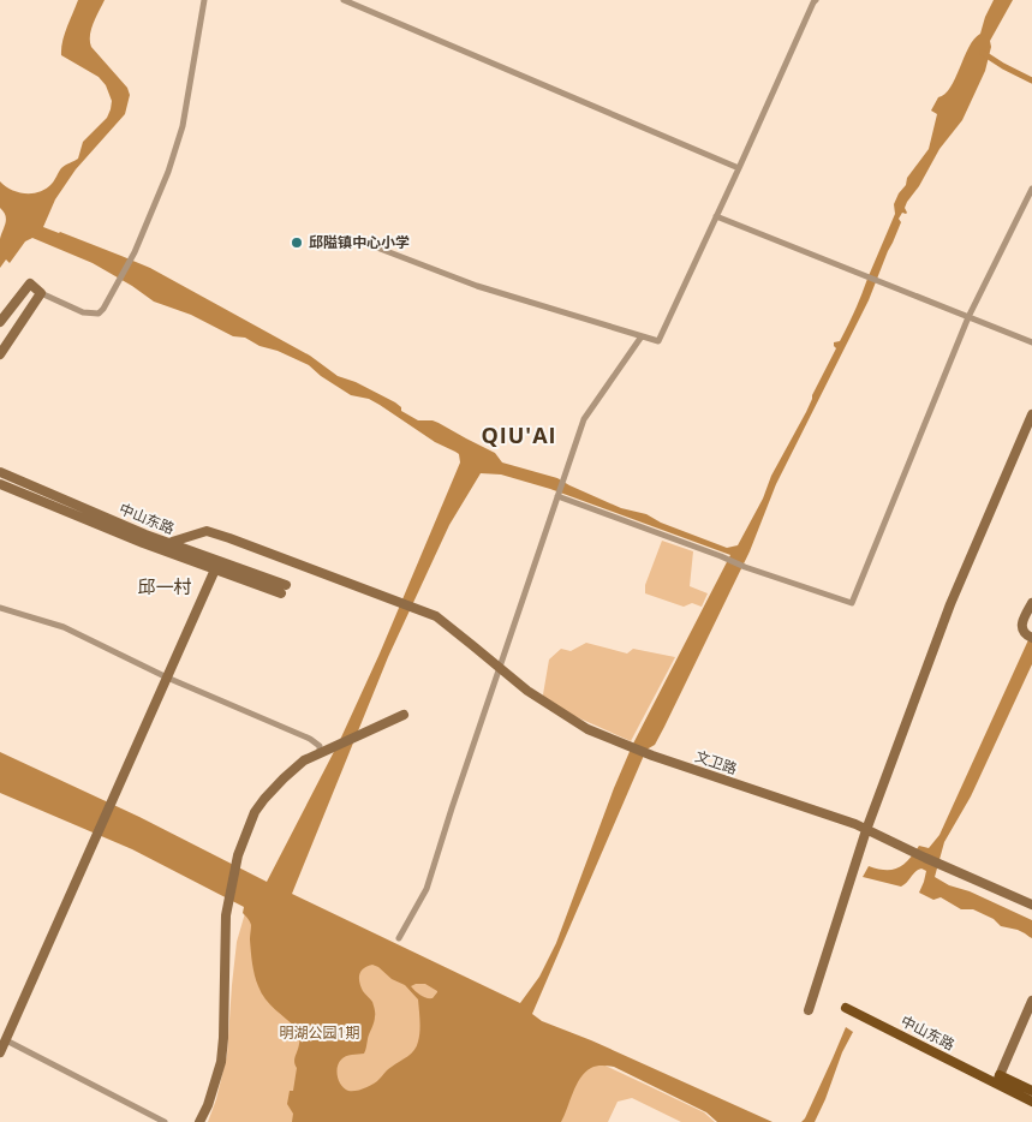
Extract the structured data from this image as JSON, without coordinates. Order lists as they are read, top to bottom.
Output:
{
  "streets": {
    "main road": ["中山东路"],
    "street": ["文卫路"]
  },
  "crossings": [
    ["中山东路", "文卫路"]
  ],
  "districts": ["QIU'AI", "邱一村"],
  "parks": ["明湖公园1期"],
  "places": ["邱隘镇中心小学"]
}
